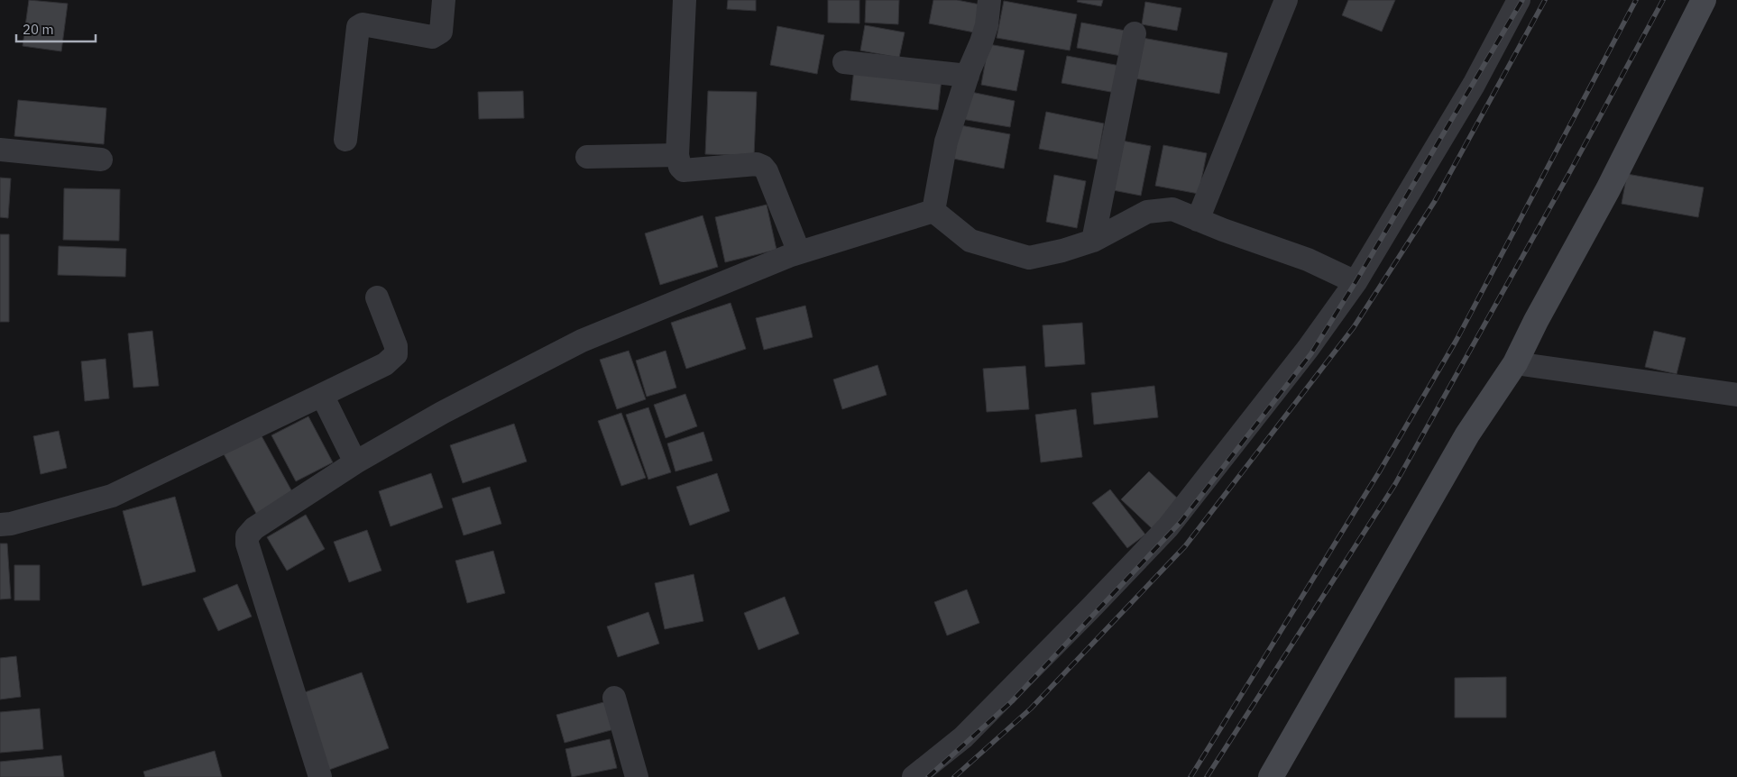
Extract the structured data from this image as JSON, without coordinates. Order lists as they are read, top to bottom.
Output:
{
  "scale_bar": "20 m"
}
